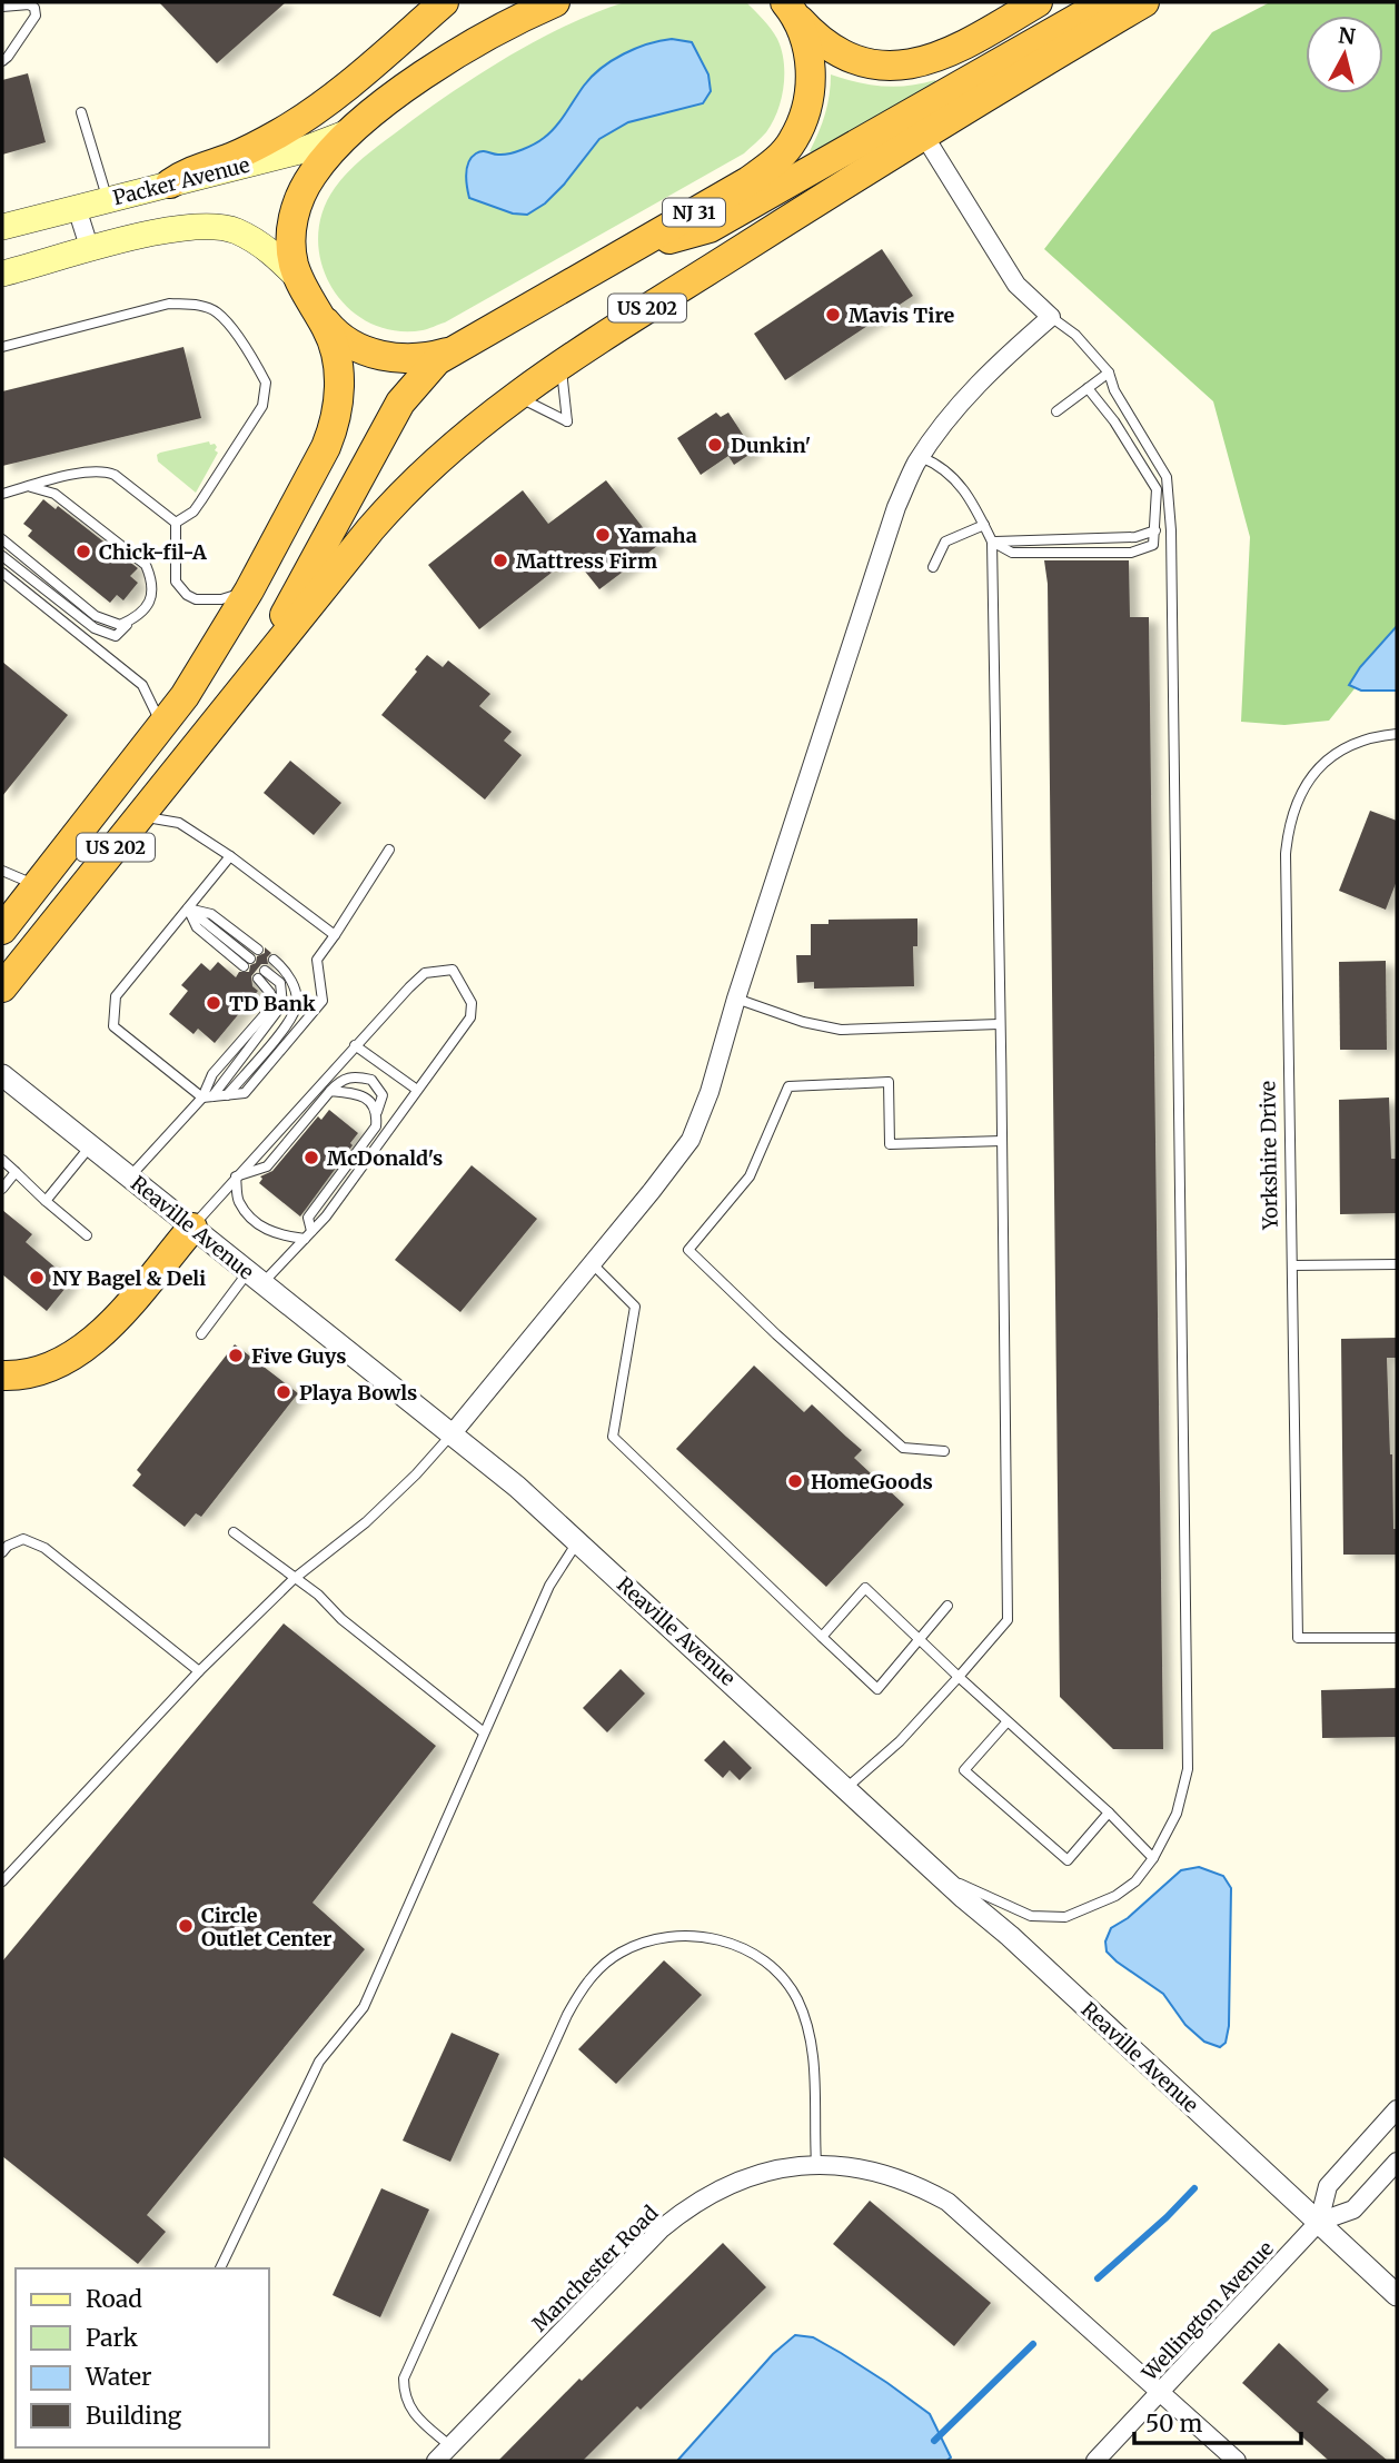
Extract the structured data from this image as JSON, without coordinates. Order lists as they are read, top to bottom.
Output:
{
  "streets": {
    "highway": ["NJ 31", "US 202"],
    "main road": ["Packer Avenue"],
    "street": ["Reaville Avenue", "Manchester Road", "Wellington Avenue"],
    "lane": ["Yorkshire Drive"]
  },
  "crossings": [
    ["Packer Avenue", "US 202"],
    ["NJ 31", "US 202"],
    ["Reaville Avenue", "Wellington Avenue"],
    ["Manchester Road", "Wellington Avenue"]
  ],
  "places": [
    "Mavis Tire",
    "Dunkin'",
    "Yamaha",
    "Chick-fil-A",
    "Mattress Firm",
    "TD Bank",
    "McDonald's",
    "NY Bagel & Deli",
    "Five Guys",
    "Playa Bowls",
    "HomeGoods",
    "Circle Outlet Center"
  ],
  "legend": [
    "Road",
    "Park",
    "Water",
    "Building"
  ],
  "scale_bar": "50 m",
  "north": "top"
}
